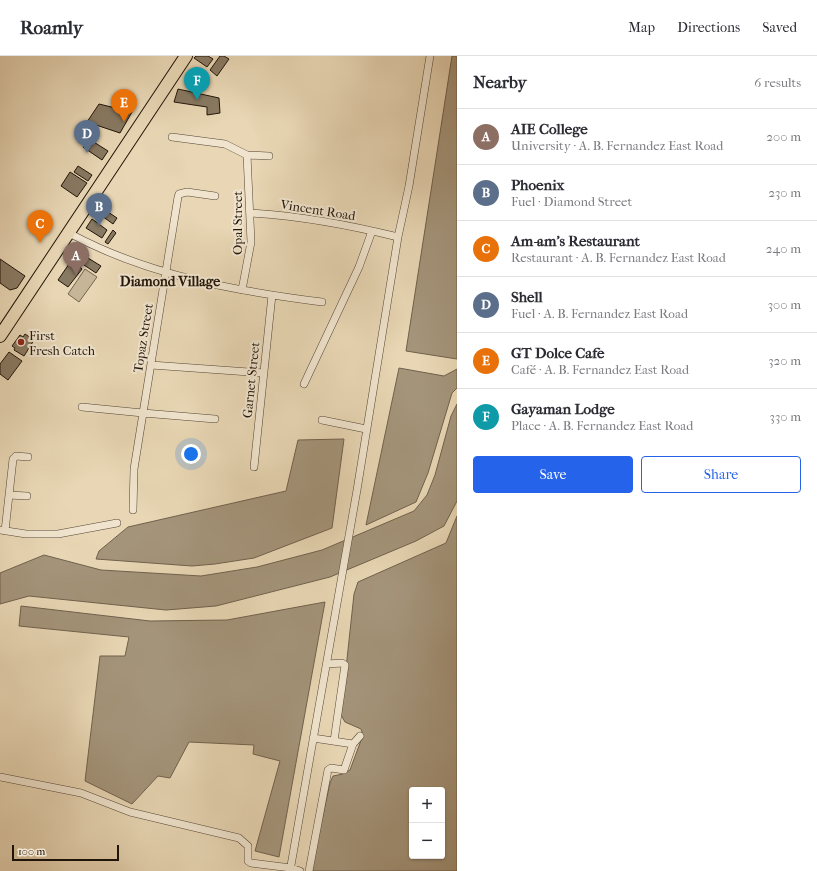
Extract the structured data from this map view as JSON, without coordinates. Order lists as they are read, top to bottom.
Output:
{
  "streets": {
    "street": [
      "Vincent Road",
      "Opal Street",
      "Topaz Street",
      "Garnet Street"
    ]
  },
  "crossings": [
    ["Vincent Road", "Opal Street"]
  ],
  "districts": ["Diamond Village"],
  "places": ["First Fresh Catch"],
  "scale_bar": "100 m",
  "page": {
    "header": "Roamly",
    "nav": ["Map", "Directions", "Saved"],
    "heading": ["Nearby", "6 results"],
    "pins": [
      "F",
      "E",
      "D",
      "B",
      "C",
      "A"
    ],
    "list": [
      {
        "mark": "A",
        "name": "AIE College",
        "note": "University · A. B. Fernandez East Road",
        "value": "200 m"
      },
      {
        "mark": "B",
        "name": "Phoenix",
        "note": "Fuel · Diamond Street",
        "value": "230 m"
      },
      {
        "mark": "C",
        "name": "Am-am's Restaurant",
        "note": "Restaurant · A. B. Fernandez East Road",
        "value": "240 m"
      },
      {
        "mark": "D",
        "name": "Shell",
        "note": "Fuel · A. B. Fernandez East Road",
        "value": "300 m"
      },
      {
        "mark": "E",
        "name": "GT Dolce Cafe",
        "note": "Café · A. B. Fernandez East Road",
        "value": "320 m"
      },
      {
        "mark": "F",
        "name": "Gayaman Lodge",
        "note": "Place · A. B. Fernandez East Road",
        "value": "330 m"
      }
    ],
    "buttons": ["Save", "Share"],
    "map_buttons": ["+", "−"],
    "scale": "100 m"
  }
}
